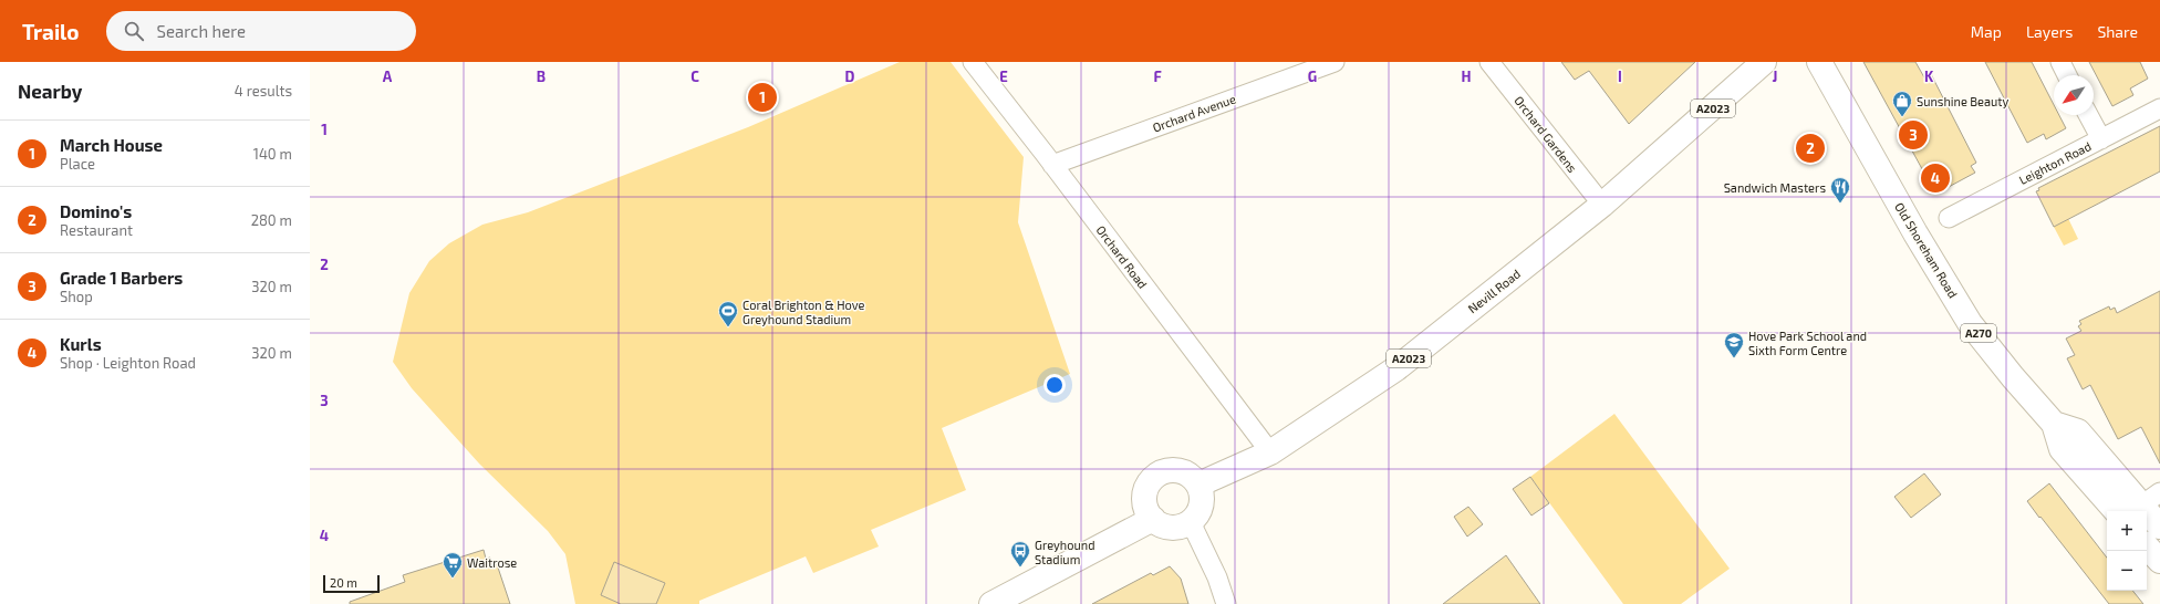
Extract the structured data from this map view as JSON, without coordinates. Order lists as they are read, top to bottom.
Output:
{
  "streets": {
    "main road": [
      "A2023",
      "Old Shoreham Road",
      "Nevill Road",
      "A270"
    ],
    "street": [
      "Orchard Avenue",
      "Orchard Gardens",
      "Leighton Road",
      "Orchard Road"
    ]
  },
  "crossings": [
    ["Orchard Avenue", "Orchard Road"],
    ["Orchard Gardens", "Nevill Road"],
    ["Orchard Road", "Nevill Road"]
  ],
  "places": {
    "shop": ["Sunshine Beauty"],
    "restaurant": ["Sandwich Masters"],
    "sports": ["Coral Brighton & Hove Greyhound Stadium"],
    "school or university": ["Hove Park School and Sixth Form Centre"],
    "bus stop": ["Greyhound Stadium"],
    "supermarket": ["Waitrose"]
  },
  "scale_bar": "20 m",
  "north": "bottom left",
  "page": {
    "header": "Trailo",
    "search": "Search here",
    "nav": ["Map", "Layers", "Share"],
    "heading": ["Nearby", "4 results"],
    "pins": [
      "1",
      "3",
      "2",
      "4"
    ],
    "list": [
      {
        "mark": "1",
        "name": "March House",
        "note": "Place",
        "value": "140 m"
      },
      {
        "mark": "2",
        "name": "Domino's",
        "note": "Restaurant",
        "value": "280 m"
      },
      {
        "mark": "3",
        "name": "Grade 1 Barbers",
        "note": "Shop",
        "value": "320 m"
      },
      {
        "mark": "4",
        "name": "Kurls",
        "note": "Shop · Leighton Road",
        "value": "320 m"
      }
    ],
    "map_buttons": ["+", "−"],
    "scale": "20 m"
  },
  "grid": {
    "columns": [
      "A",
      "B",
      "C",
      "D",
      "E",
      "F",
      "G",
      "H",
      "I",
      "J",
      "K"
    ],
    "rows": [
      "1",
      "2",
      "3",
      "4"
    ]
  }
}
